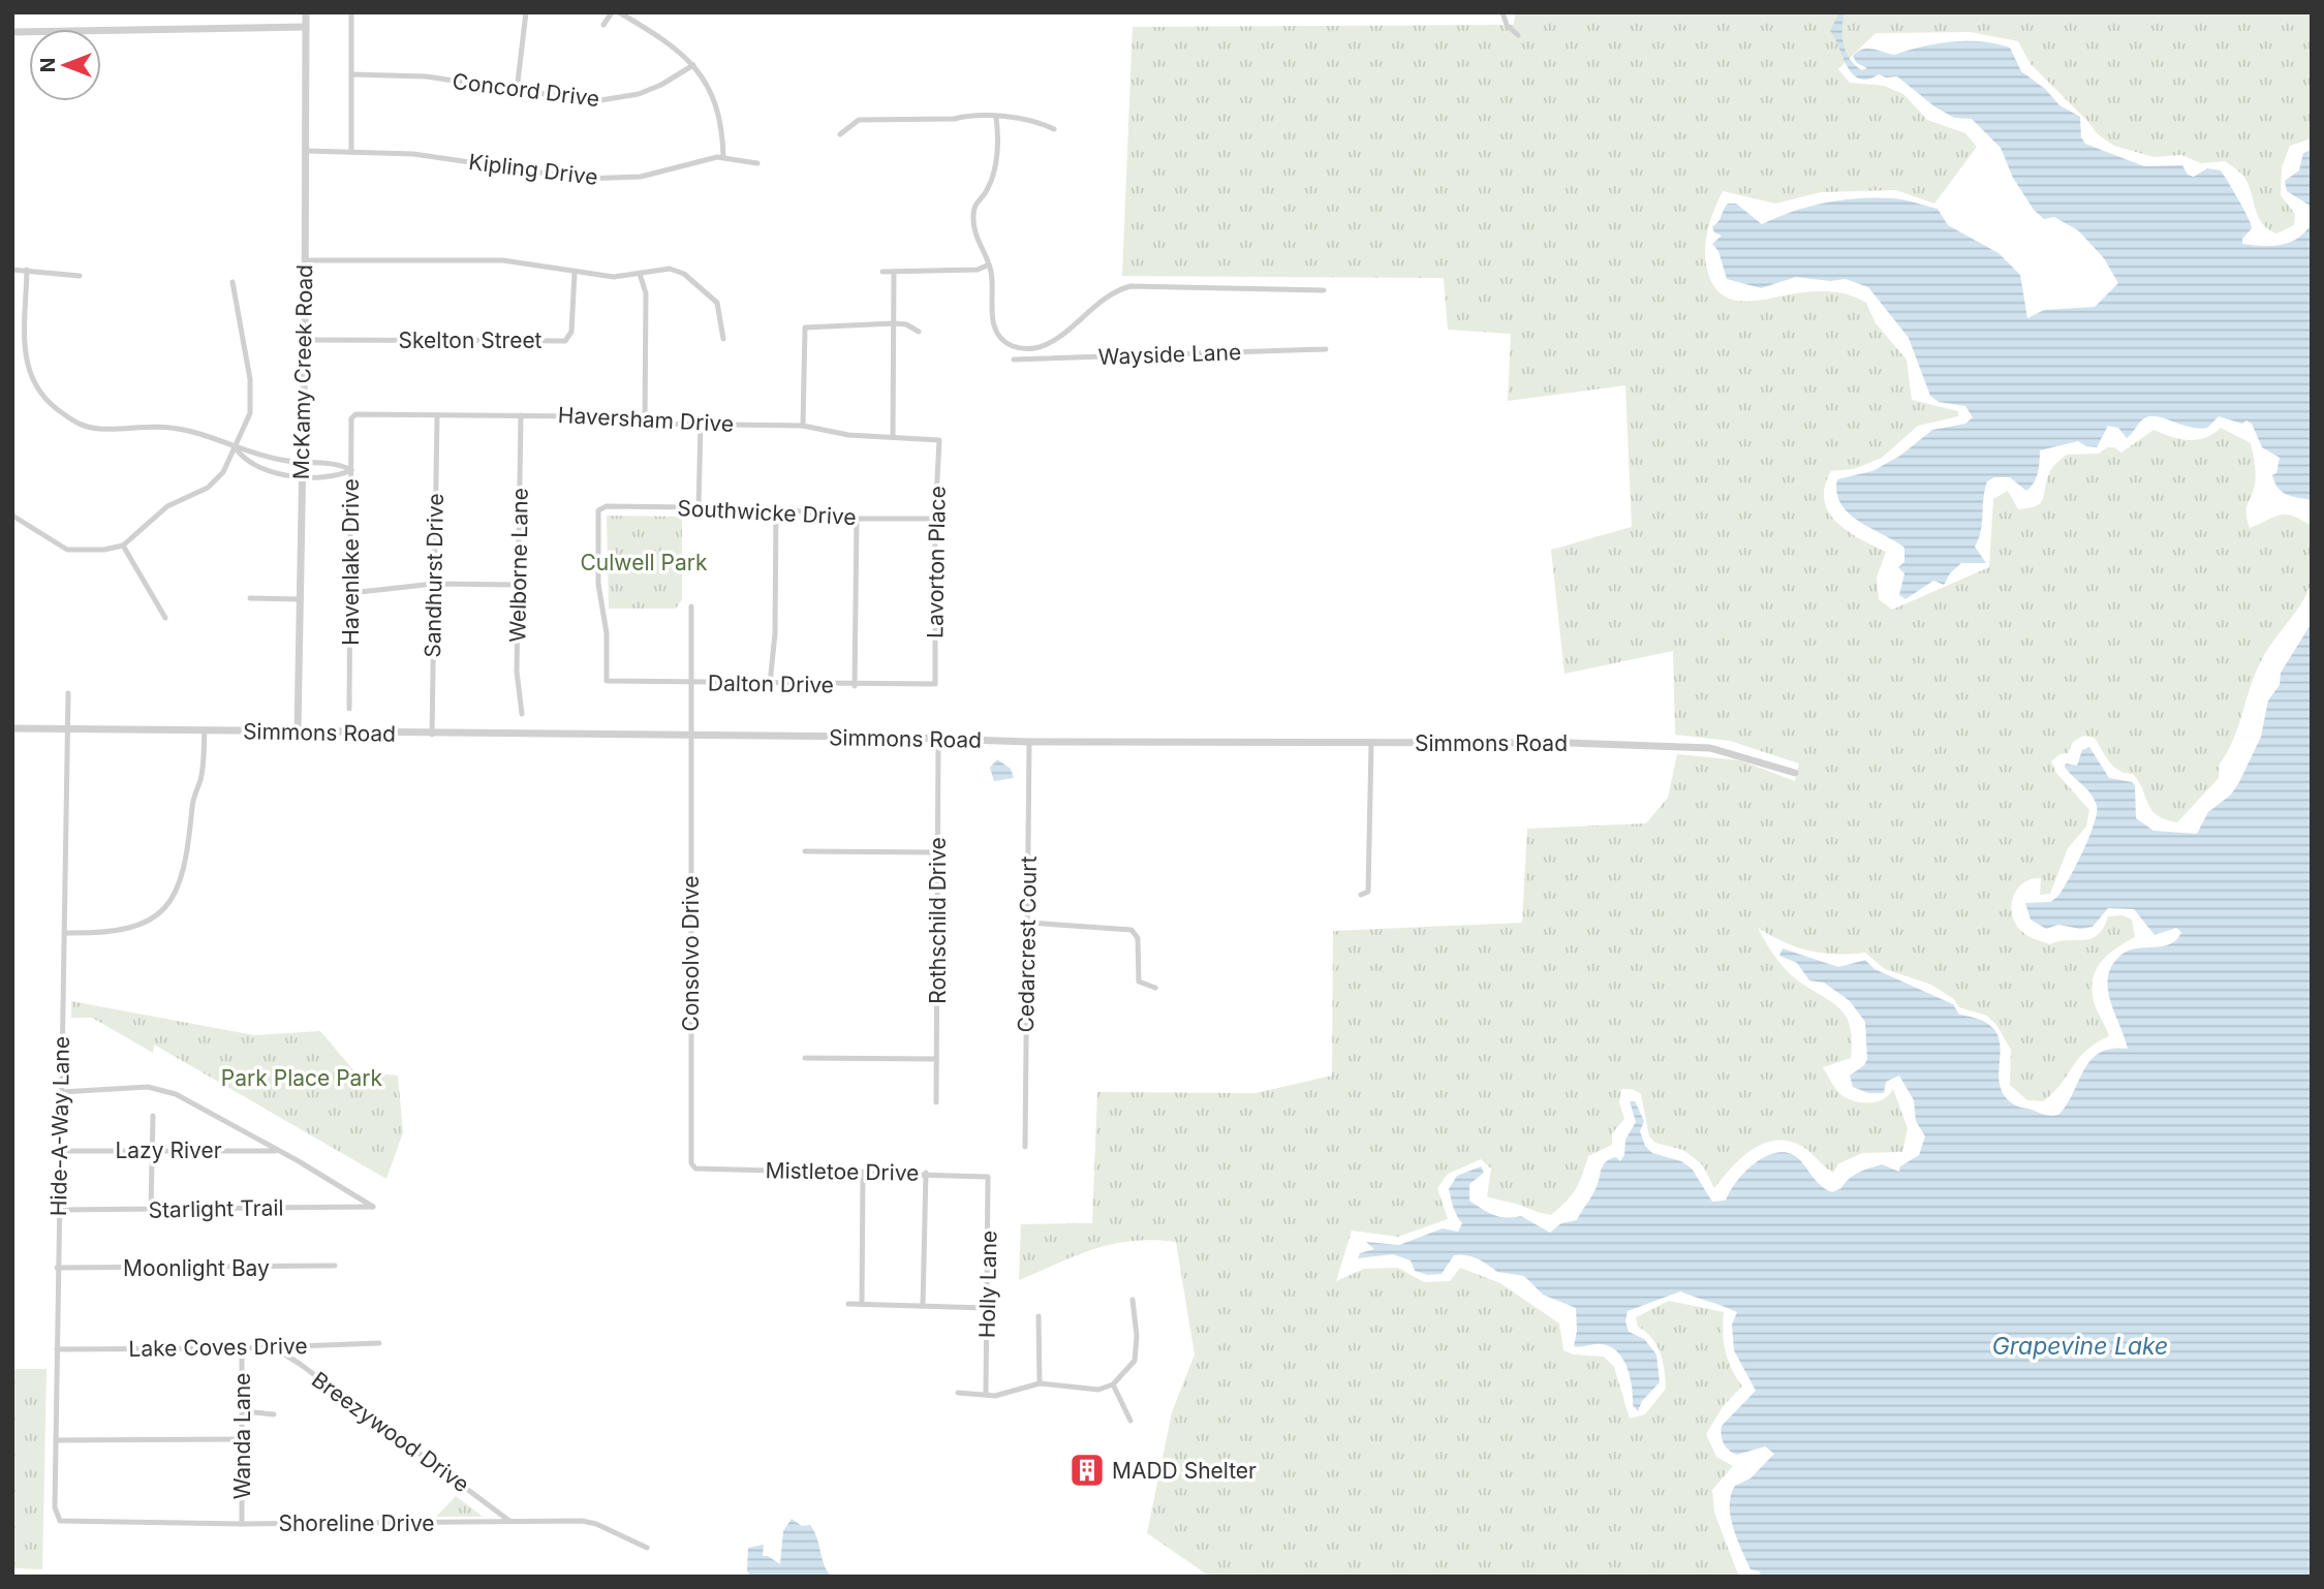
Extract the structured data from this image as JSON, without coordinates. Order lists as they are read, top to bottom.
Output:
{
  "streets": {
    "street": [
      "Concord Drive",
      "Kipling Drive",
      "Skelton Street",
      "Wayside Lane",
      "McKamy Creek Road",
      "Haversham Drive",
      "Southwicke Drive",
      "Havenlake Drive",
      "Lavorton Place",
      "Welborne Lane",
      "Sandhurst Drive",
      "Dalton Drive",
      "Simmons Road",
      "Rothschild Drive",
      "Cedarcrest Court",
      "Consolvo Drive",
      "Hide-A-Way Lane",
      "Lazy River",
      "Mistletoe Drive",
      "Starlight Trail",
      "Moonlight Bay",
      "Holly Lane",
      "Lake Coves Drive",
      "Breezywood Drive",
      "Wanda Lane",
      "Shoreline Drive"
    ]
  },
  "crossings": [
    ["Kipling Drive", "McKamy Creek Road"],
    ["Skelton Street", "McKamy Creek Road"],
    ["McKamy Creek Road", "Simmons Road"],
    ["Haversham Drive", "Havenlake Drive"],
    ["Haversham Drive", "Lavorton Place"],
    ["Haversham Drive", "Welborne Lane"],
    ["Haversham Drive", "Sandhurst Drive"],
    ["Southwicke Drive", "Lavorton Place"],
    ["Southwicke Drive", "Dalton Drive"],
    ["Lavorton Place", "Dalton Drive"],
    ["Sandhurst Drive", "Simmons Road"],
    ["Dalton Drive", "Consolvo Drive"],
    ["Simmons Road", "Rothschild Drive"],
    ["Simmons Road", "Cedarcrest Court"],
    ["Simmons Road", "Consolvo Drive"],
    ["Simmons Road", "Hide-A-Way Lane"],
    ["Consolvo Drive", "Mistletoe Drive"],
    ["Hide-A-Way Lane", "Lazy River"],
    ["Hide-A-Way Lane", "Starlight Trail"],
    ["Hide-A-Way Lane", "Moonlight Bay"],
    ["Hide-A-Way Lane", "Lake Coves Drive"],
    ["Hide-A-Way Lane", "Shoreline Drive"],
    ["Lazy River", "Starlight Trail"],
    ["Mistletoe Drive", "Holly Lane"],
    ["Lake Coves Drive", "Breezywood Drive"],
    ["Lake Coves Drive", "Wanda Lane"],
    ["Breezywood Drive", "Shoreline Drive"],
    ["Wanda Lane", "Shoreline Drive"]
  ],
  "water": ["Grapevine Lake"],
  "parks": ["Culwell Park", "Park Place Park"],
  "places": {
    "building": ["MADD Shelter"]
  },
  "north": "left"
}
